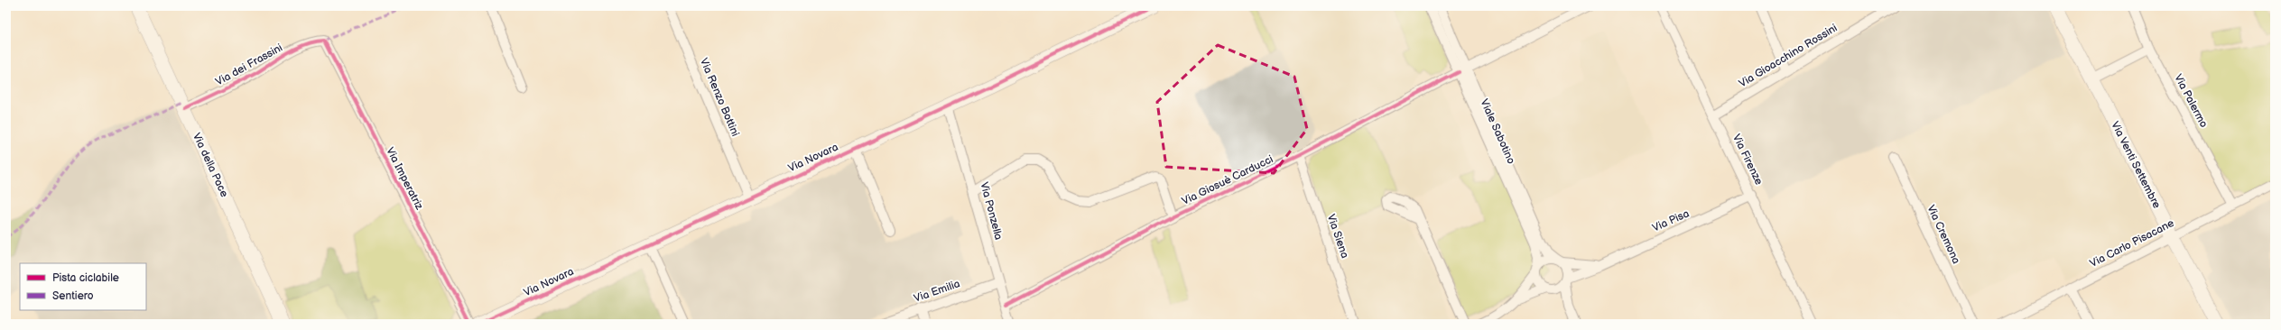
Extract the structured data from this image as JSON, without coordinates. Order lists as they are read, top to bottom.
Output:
{
  "streets": {
    "street": [
      "Via Gioacchino Rossini",
      "Via dei Frassini",
      "Via Renzo Bottini",
      "Via Palermo",
      "Viale Sabotino",
      "Via Novara",
      "Via Firenze",
      "Via della Pace",
      "Via Venti Settembre",
      "Via Imperatriz",
      "Via Giosuè Carducci",
      "Via Ponzella",
      "Via Pisa",
      "Via Cremona",
      "Via Siena",
      "Via Carlo Pisacane",
      "Via Emilia"
    ]
  },
  "crossings": [
    ["Via Gioacchino Rossini", "Via Firenze"],
    ["Via dei Frassini", "Via della Pace"],
    ["Via dei Frassini", "Via Imperatriz"],
    ["Via Renzo Bottini", "Via Novara"],
    ["Via Palermo", "Via Carlo Pisacane"],
    ["Viale Sabotino", "Via Giosuè Carducci"],
    ["Viale Sabotino", "Via Pisa"],
    ["Via Novara", "Via Ponzella"],
    ["Via Firenze", "Via Pisa"],
    ["Via Venti Settembre", "Via Carlo Pisacane"],
    ["Via Giosuè Carducci", "Via Ponzella"],
    ["Via Giosuè Carducci", "Via Siena"],
    ["Via Ponzella", "Via Emilia"]
  ],
  "legend": ["Pista ciclabile", "Sentiero"]
}
